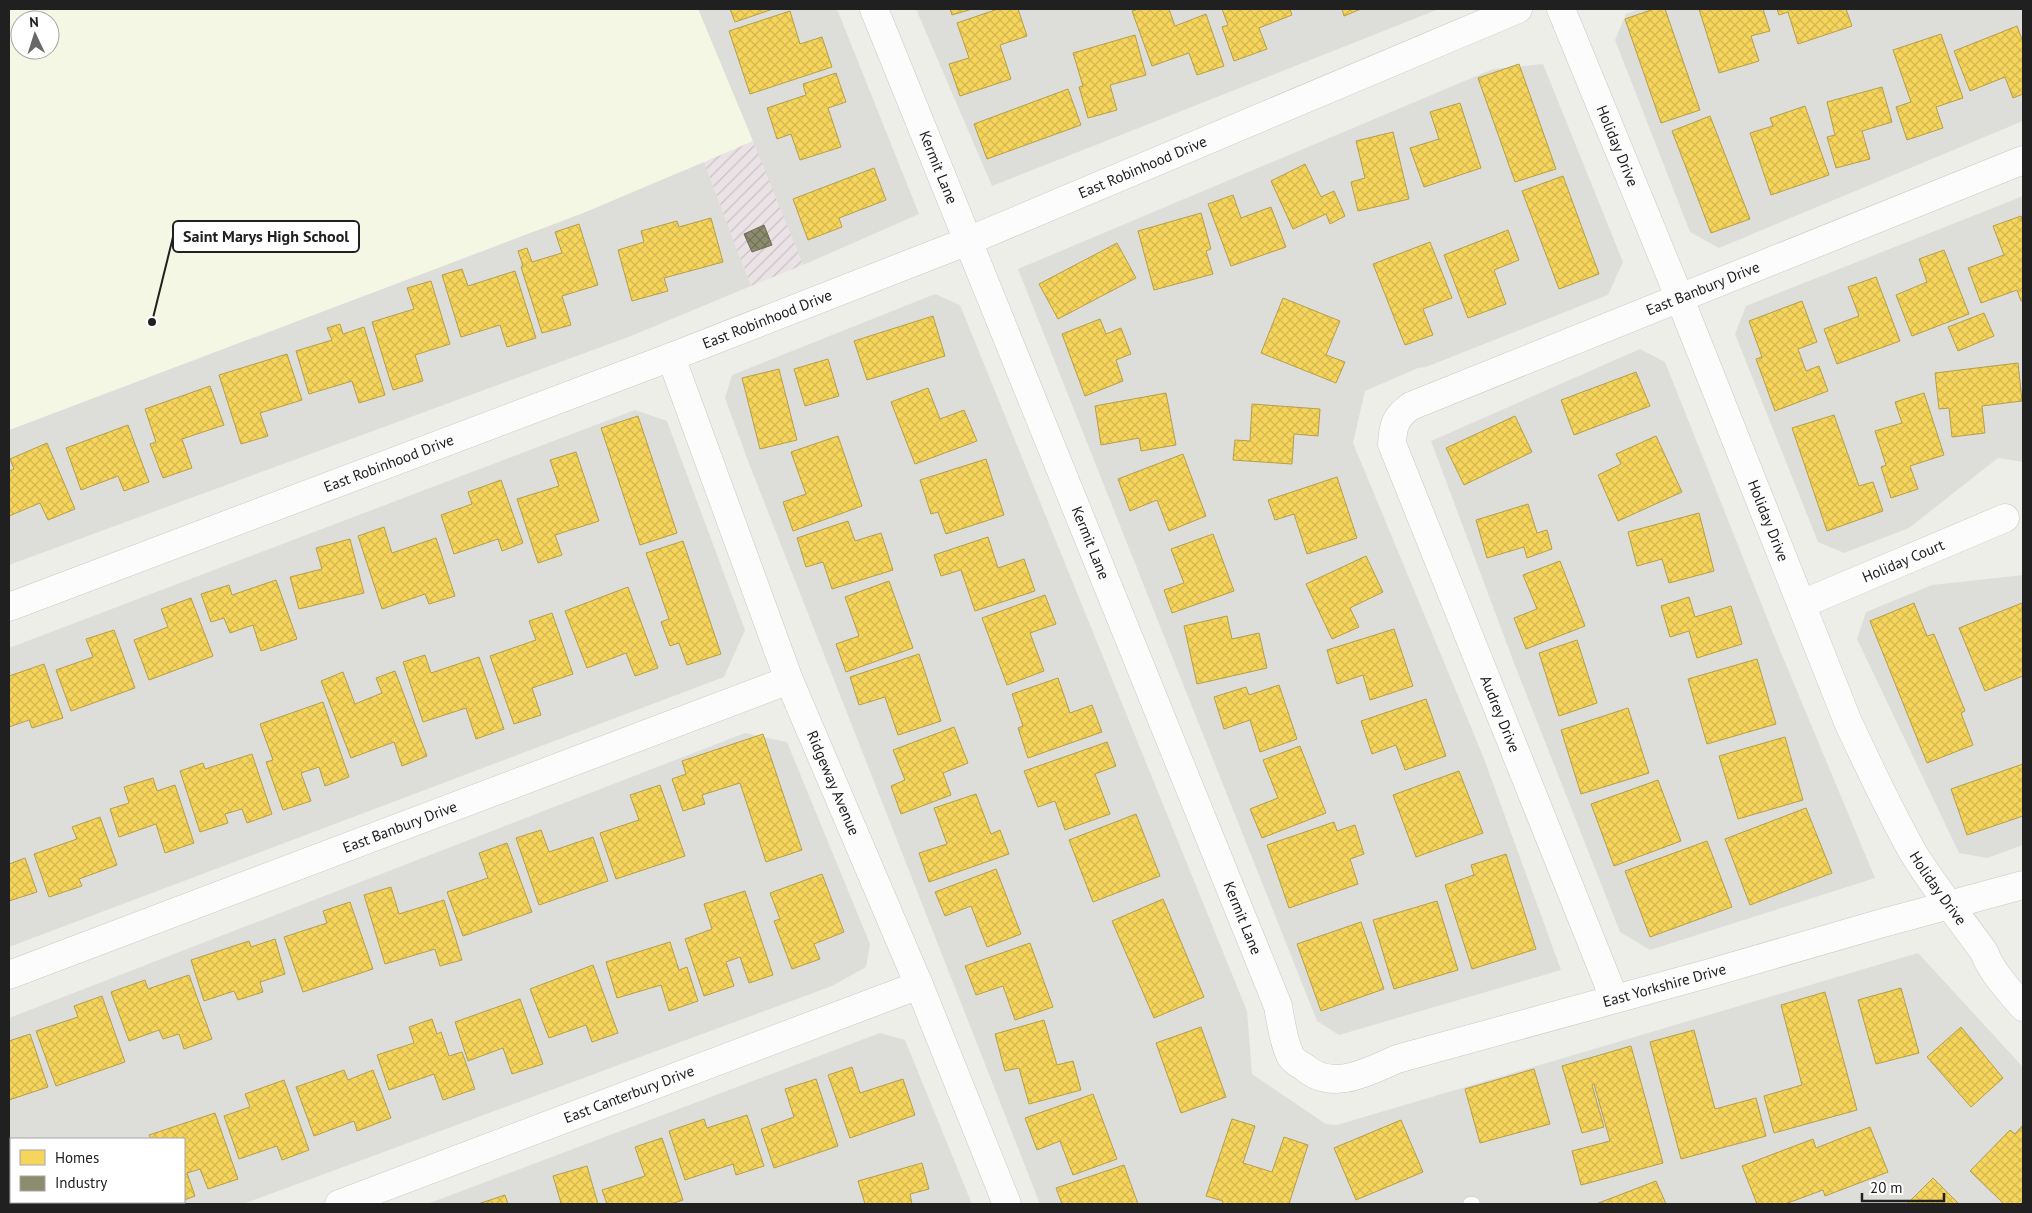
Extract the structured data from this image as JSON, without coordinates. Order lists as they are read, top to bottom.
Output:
{
  "streets": {
    "street": [
      "Holiday Drive",
      "Kermit Lane",
      "East Robinhood Drive",
      "East Banbury Drive",
      "Holiday Court",
      "Audrey Drive",
      "Ridgeway Avenue",
      "East Yorkshire Drive",
      "East Canterbury Drive"
    ]
  },
  "crossings": [
    ["Holiday Drive", "East Banbury Drive"],
    ["Holiday Drive", "Holiday Court"],
    ["Holiday Drive", "East Yorkshire Drive"],
    ["Kermit Lane", "East Robinhood Drive"],
    ["Kermit Lane", "East Yorkshire Drive"],
    ["East Robinhood Drive", "Ridgeway Avenue"],
    ["East Banbury Drive", "Audrey Drive"],
    ["East Banbury Drive", "Ridgeway Avenue"],
    ["Audrey Drive", "East Yorkshire Drive"],
    ["Ridgeway Avenue", "East Canterbury Drive"]
  ],
  "places": ["Saint Marys High School"],
  "legend": ["Homes", "Industry"],
  "scale_bar": "20 m",
  "north": "top"
}
